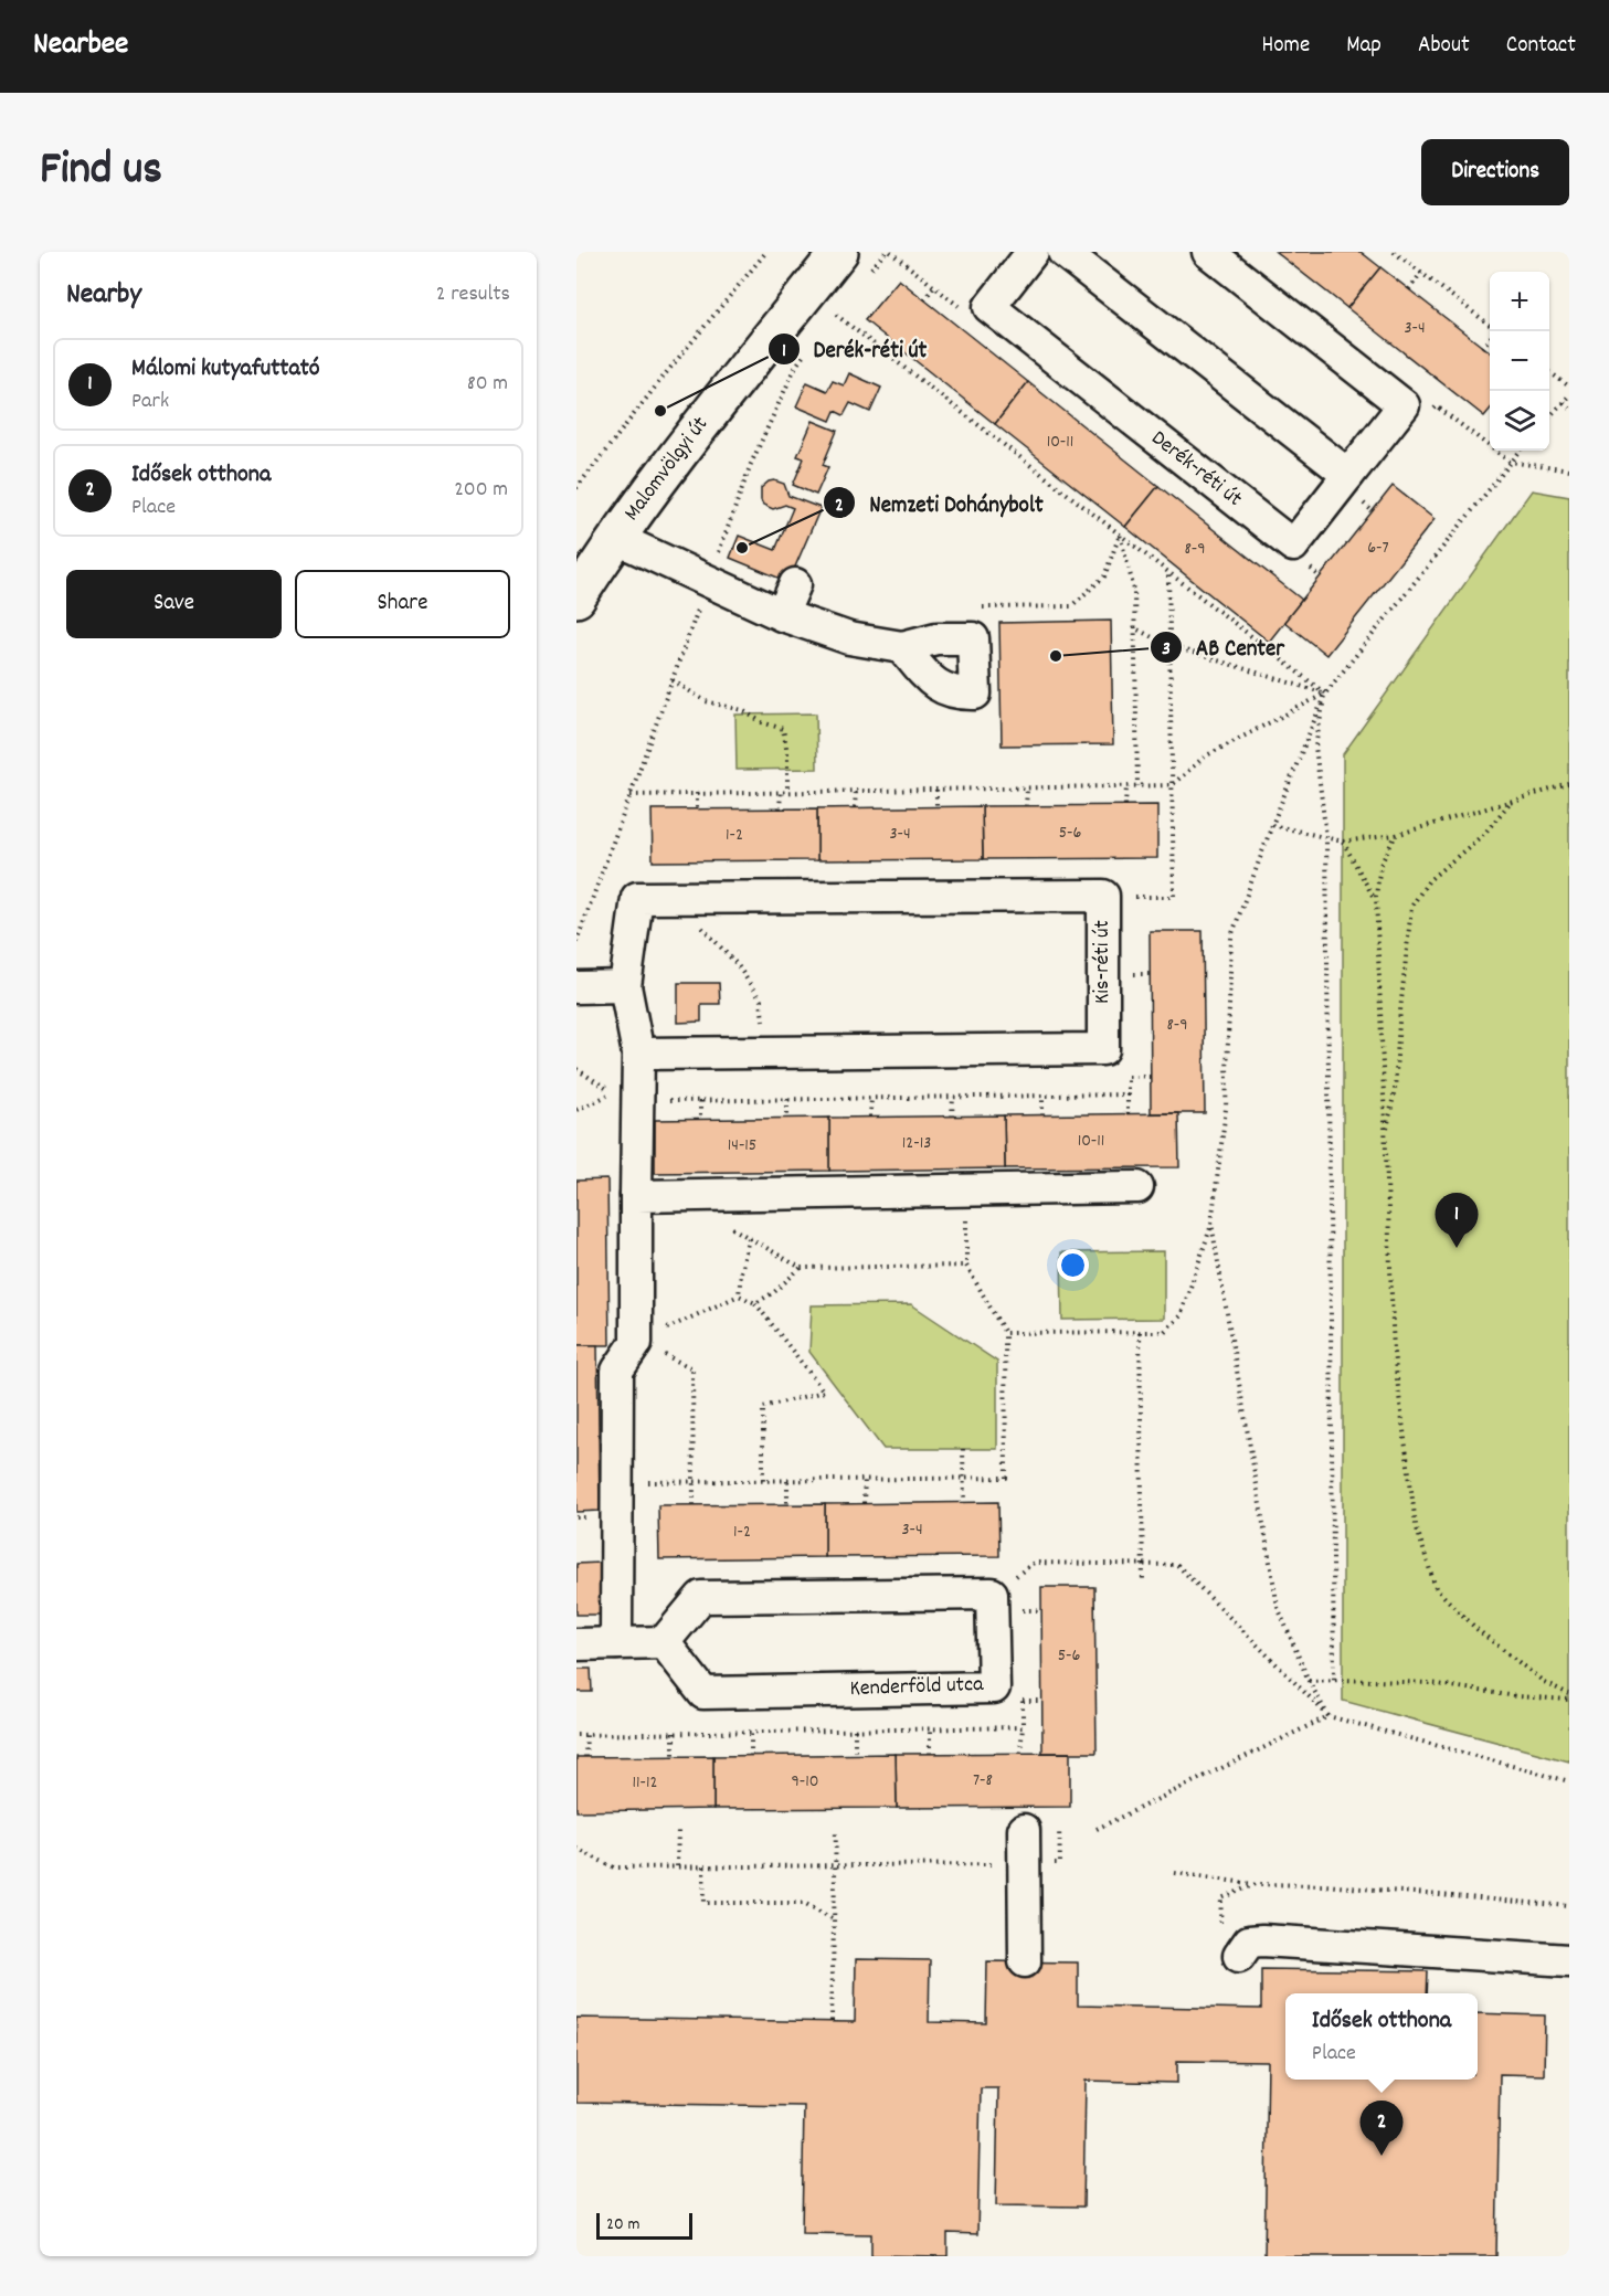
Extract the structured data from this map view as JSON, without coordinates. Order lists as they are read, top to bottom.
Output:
{
  "streets": {
    "main road": ["Malomvölgyi út"],
    "street": ["Derék-réti út", "Kis-réti út", "Kenderföld utca"]
  },
  "places": ["Derék-réti út", "Nemzeti Dohánybolt", "AB Center"],
  "house_numbers": [
    "3-4",
    "10-11",
    "6-7",
    "8-9",
    "5-6",
    "3-4",
    "1-2",
    "8-9",
    "10-11",
    "12-13",
    "14-15",
    "3-4",
    "1-2",
    "5-6",
    "7-8",
    "9-10",
    "11-12"
  ],
  "scale_bar": "20 m",
  "page": {
    "header": "Nearbee",
    "nav": [
      "Home",
      "Map",
      "About",
      "Contact"
    ],
    "title": "Find us",
    "buttons": [
      "Directions",
      ["Save", "Share"]
    ],
    "heading": ["Nearby", "2 results"],
    "map_buttons": ["+", "−"],
    "list": [
      {
        "mark": "1",
        "name": "Málomi kutyafuttató",
        "note": "Park",
        "value": "80 m"
      },
      {
        "mark": "2",
        "name": "Idősek otthona",
        "note": "Place",
        "value": "200 m"
      }
    ],
    "pins": ["1", "2"],
    "popup": ["Idősek otthona", "Place"],
    "scale": "20 m"
  }
}
